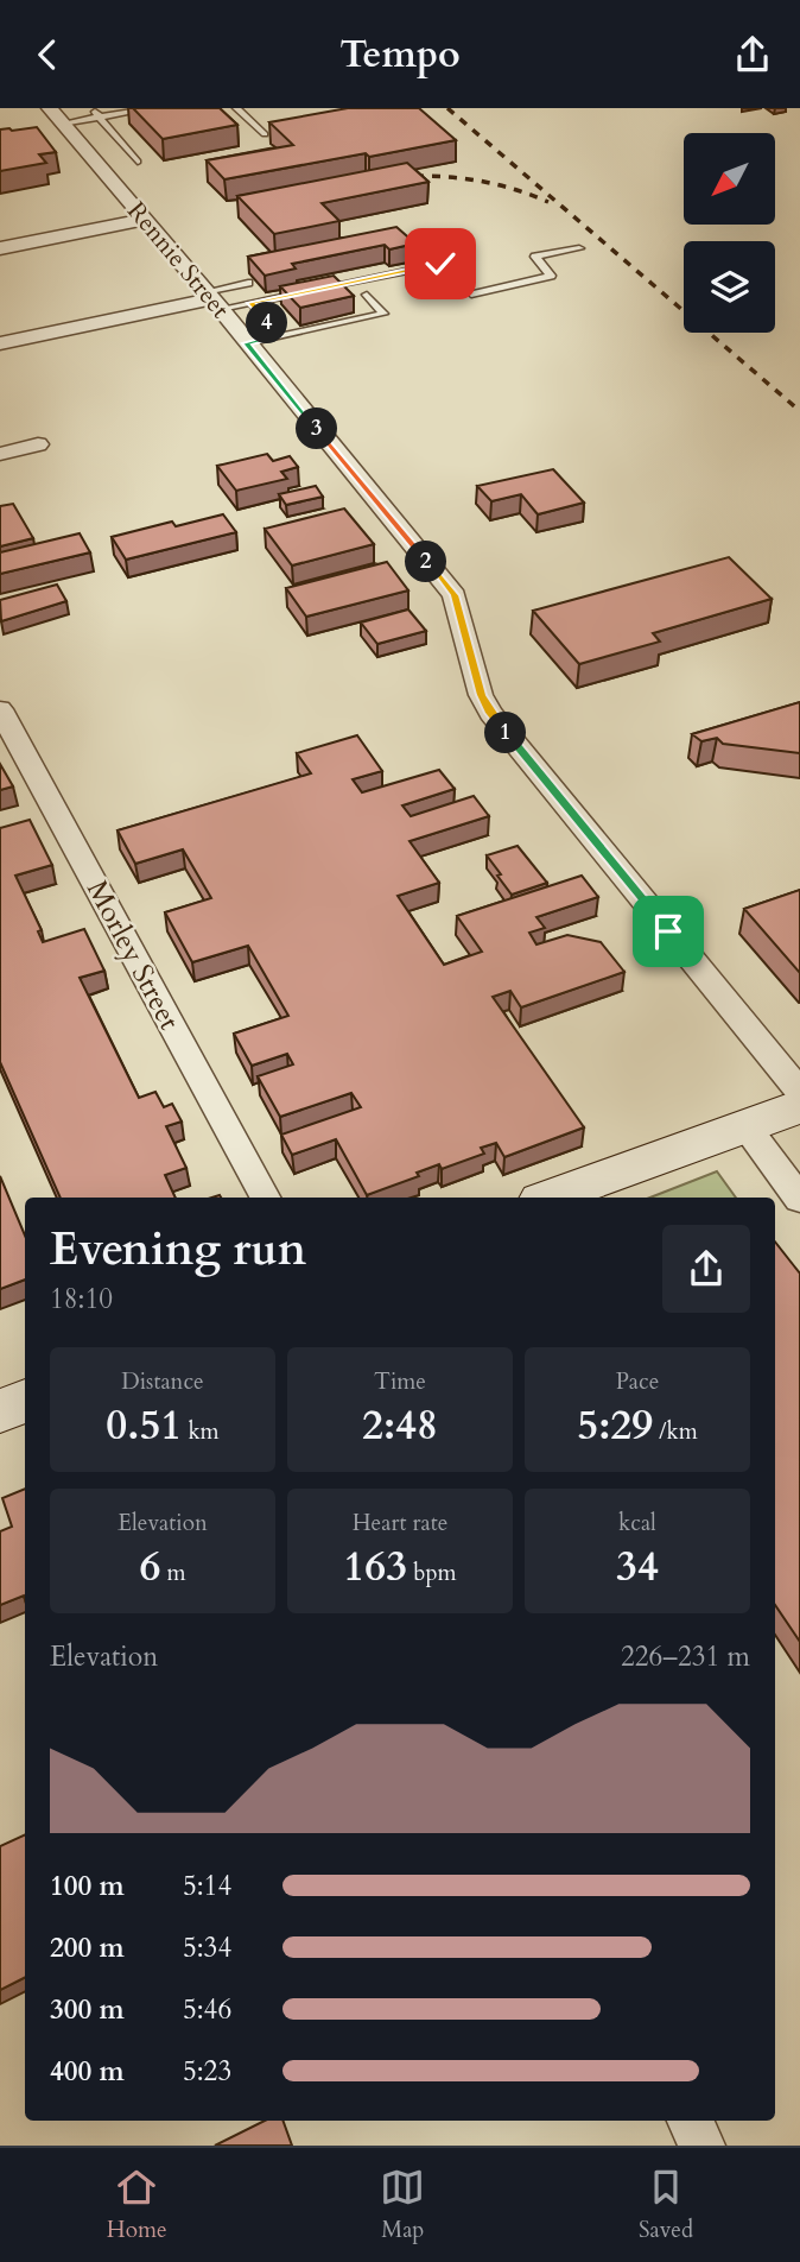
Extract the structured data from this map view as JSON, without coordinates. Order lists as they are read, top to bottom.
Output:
{
  "streets": {
    "street": ["Rennie Street", "Morley Street"]
  },
  "north": "bottom left",
  "page": {
    "header": "Tempo",
    "pins": [
      "4",
      "3",
      "2",
      "1"
    ],
    "heading": ["Evening run", "18:10"],
    "stats": [
      ["Distance", "0.51 km"],
      ["Time", "2:48"],
      ["Pace", "5:29 /km"],
      ["Elevation", "6 m"],
      ["Heart rate", "163 bpm"],
      ["kcal", "34"]
    ],
    "chart": ["Elevation", "226–231 m"],
    "list": [
      {
        "name": "100 m",
        "note": "5:14"
      },
      {
        "name": "200 m",
        "note": "5:34"
      },
      {
        "name": "300 m",
        "note": "5:46"
      },
      {
        "name": "400 m",
        "note": "5:23"
      }
    ],
    "tabs": ["Home", "Map", "Saved"]
  }
}
